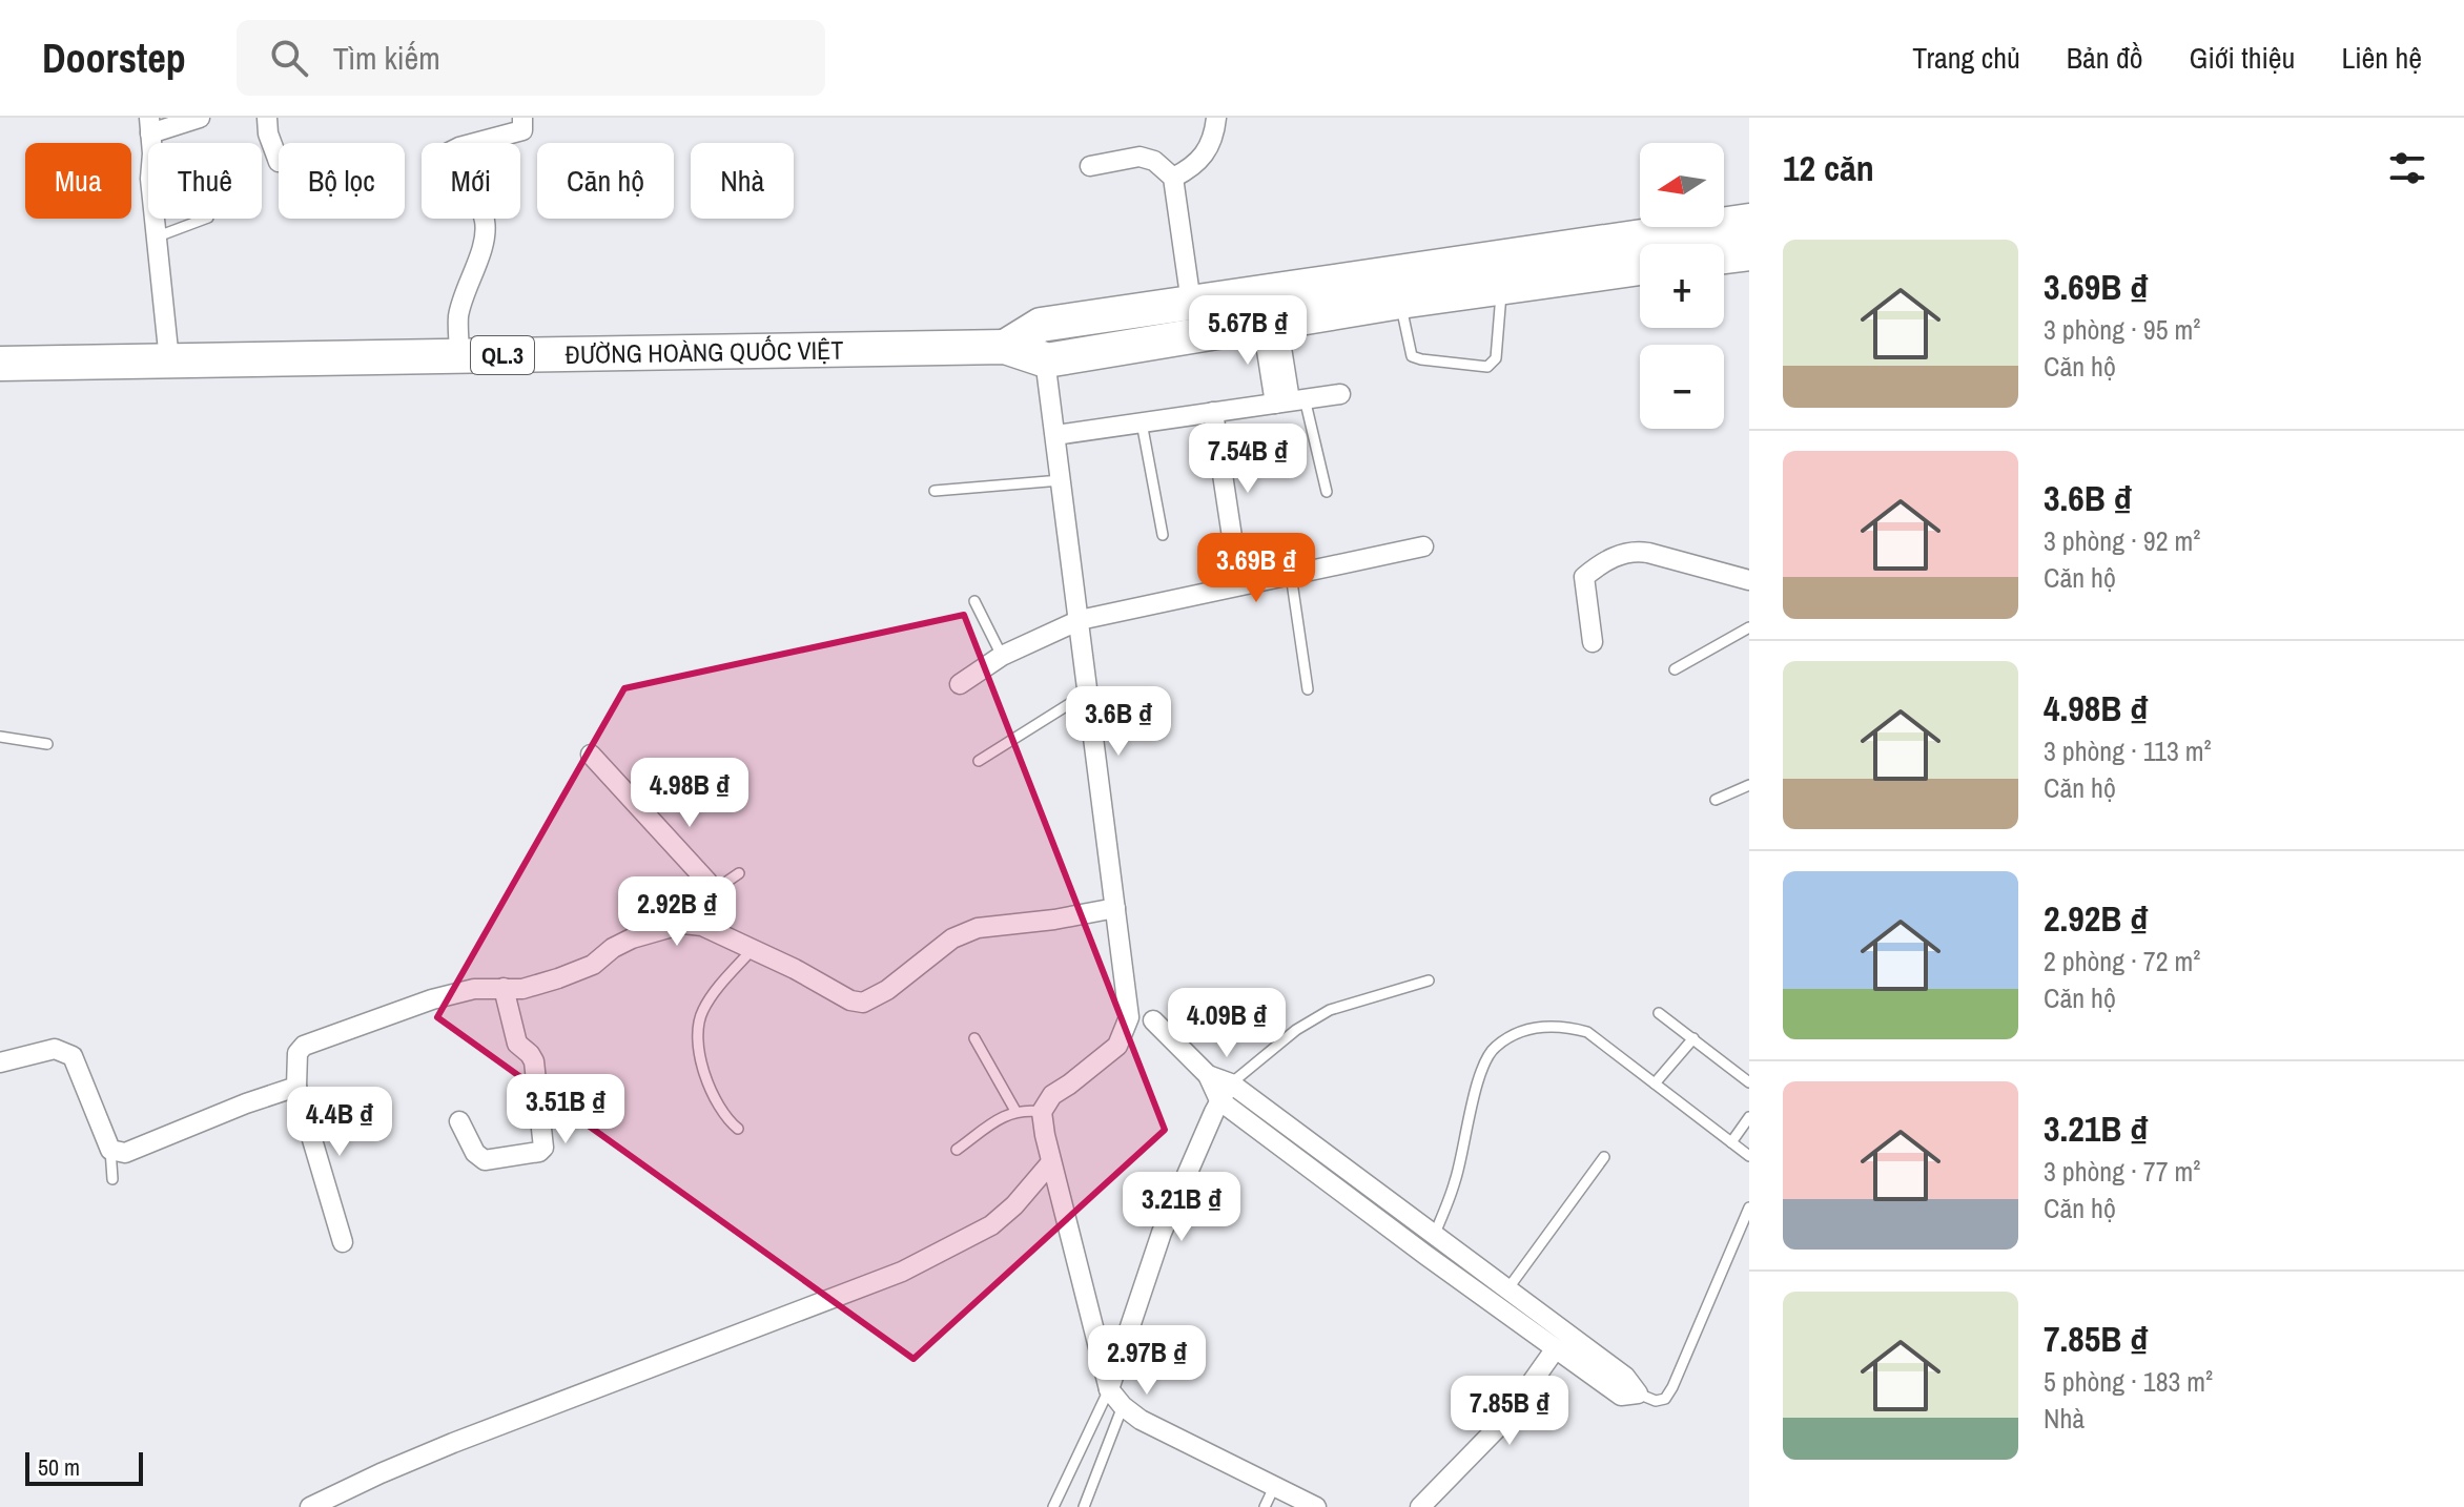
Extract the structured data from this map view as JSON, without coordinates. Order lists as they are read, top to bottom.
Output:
{
  "streets": {
    "highway": ["ĐƯỜNG HOÀNG QUỐC VIỆT", "QL.3"]
  },
  "scale_bar": "50 m",
  "north": "left",
  "page": {
    "header": "Doorstep",
    "search": "Tìm kiếm",
    "nav": [
      "Trang chủ",
      "Bản đồ",
      "Giới thiệu",
      "Liên hệ"
    ],
    "heading": "12 căn",
    "map_buttons": ["+", "−"],
    "chip": [
      "Mua",
      "Thuê",
      "Bộ lọc",
      "Mới",
      "Căn hộ",
      "Nhà"
    ],
    "list": [
      {
        "name": "3.69B ₫",
        "note": "3 phòng · 95 m² · Căn hộ"
      },
      {
        "name": "3.6B ₫",
        "note": "3 phòng · 92 m² · Căn hộ"
      },
      {
        "name": "4.98B ₫",
        "note": "3 phòng · 113 m² · Căn hộ"
      },
      {
        "name": "2.92B ₫",
        "note": "2 phòng · 72 m² · Căn hộ"
      },
      {
        "name": "3.21B ₫",
        "note": "3 phòng · 77 m² · Căn hộ"
      },
      {
        "name": "7.85B ₫",
        "note": "5 phòng · 183 m² · Nhà"
      }
    ],
    "price": [
      "5.67B ₫",
      "7.54B ₫",
      "3.69B ₫",
      "3.6B ₫",
      "4.98B ₫",
      "2.92B ₫",
      "4.09B ₫",
      "3.51B ₫",
      "4.4B ₫",
      "3.21B ₫",
      "2.97B ₫",
      "7.85B ₫"
    ],
    "scale": "50 m"
  }
}
